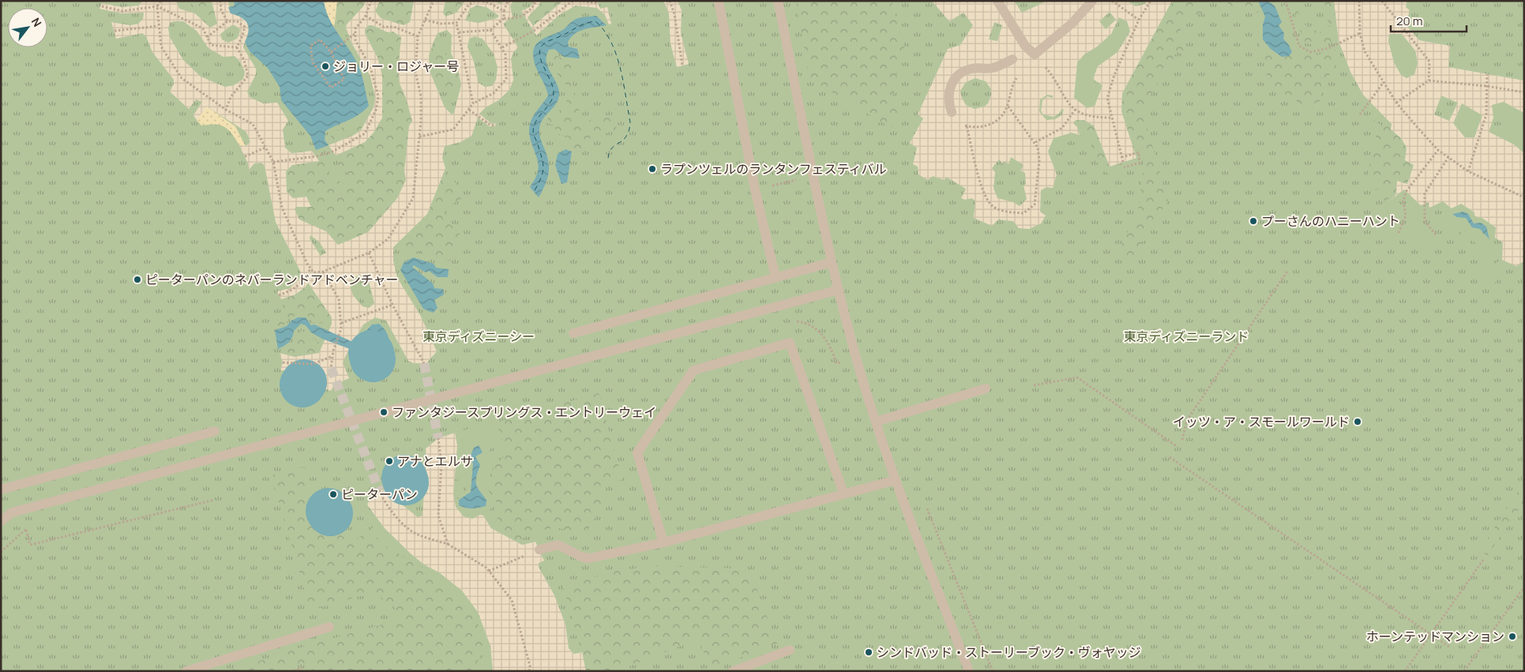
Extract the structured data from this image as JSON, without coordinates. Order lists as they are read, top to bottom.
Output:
{
  "parks": ["東京ディズニーシー", "東京ディズニーランド"],
  "places": [
    "ジョリー・ロジャー号",
    "ラプンツェルのランタンフェスティバル",
    "プーさんのハニーハント",
    "ピーターパンのネバーランドアドベンチャー",
    "ファンタジースプリングス・エントリーウェイ",
    "イッツ・ア・スモールワールド",
    "アナとエルサ",
    "ピーターパン",
    "ホーンテッドマンション",
    "シンドバッド・ストーリーブック・ヴォヤッジ"
  ],
  "scale_bar": "20 m",
  "north": "top right"
}
